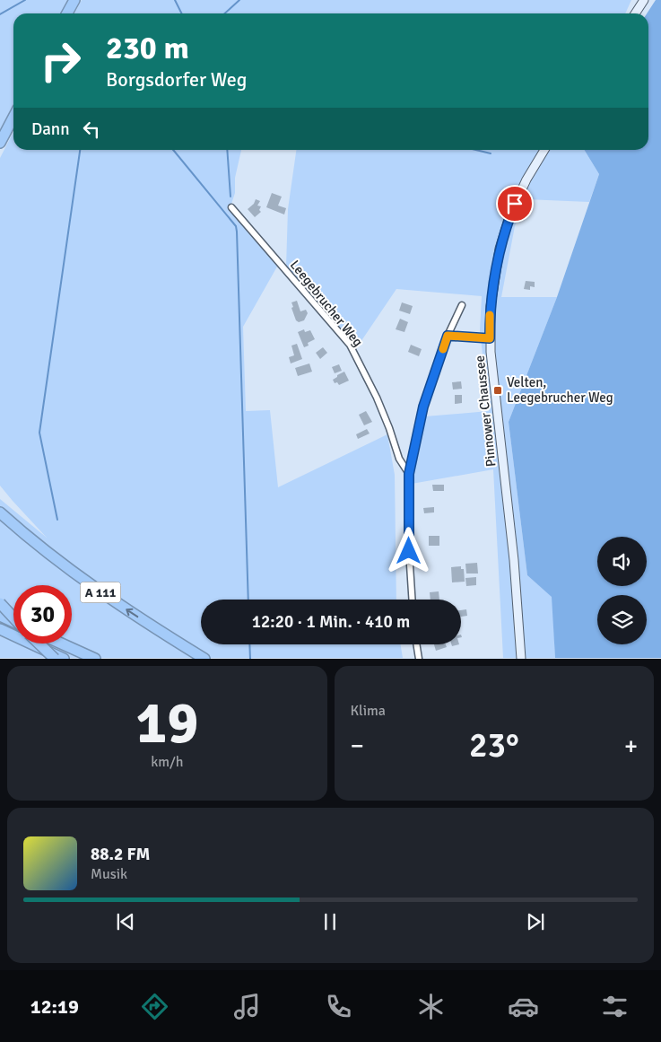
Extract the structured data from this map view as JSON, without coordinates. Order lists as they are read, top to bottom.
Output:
{
  "streets": {
    "highway": ["A 111"],
    "main road": ["Pinnower Chaussee"],
    "street": ["Leegebrucher Weg"]
  },
  "places": {
    "transit": ["Velten, Leegebrucher Weg"]
  },
  "page": {
    "turn": ["230 m", "Borgsdorfer Weg"],
    "then": "Dann",
    "limit": "30",
    "trip": "12:20 · 1 Min. · 410 m",
    "tile": [
      ["19", "km/h"],
      "Klima"
    ],
    "heat": ["−", "23°", "+"],
    "song": ["88.2 FM", "Musik"],
    "tabs": "12:19"
  }
}
